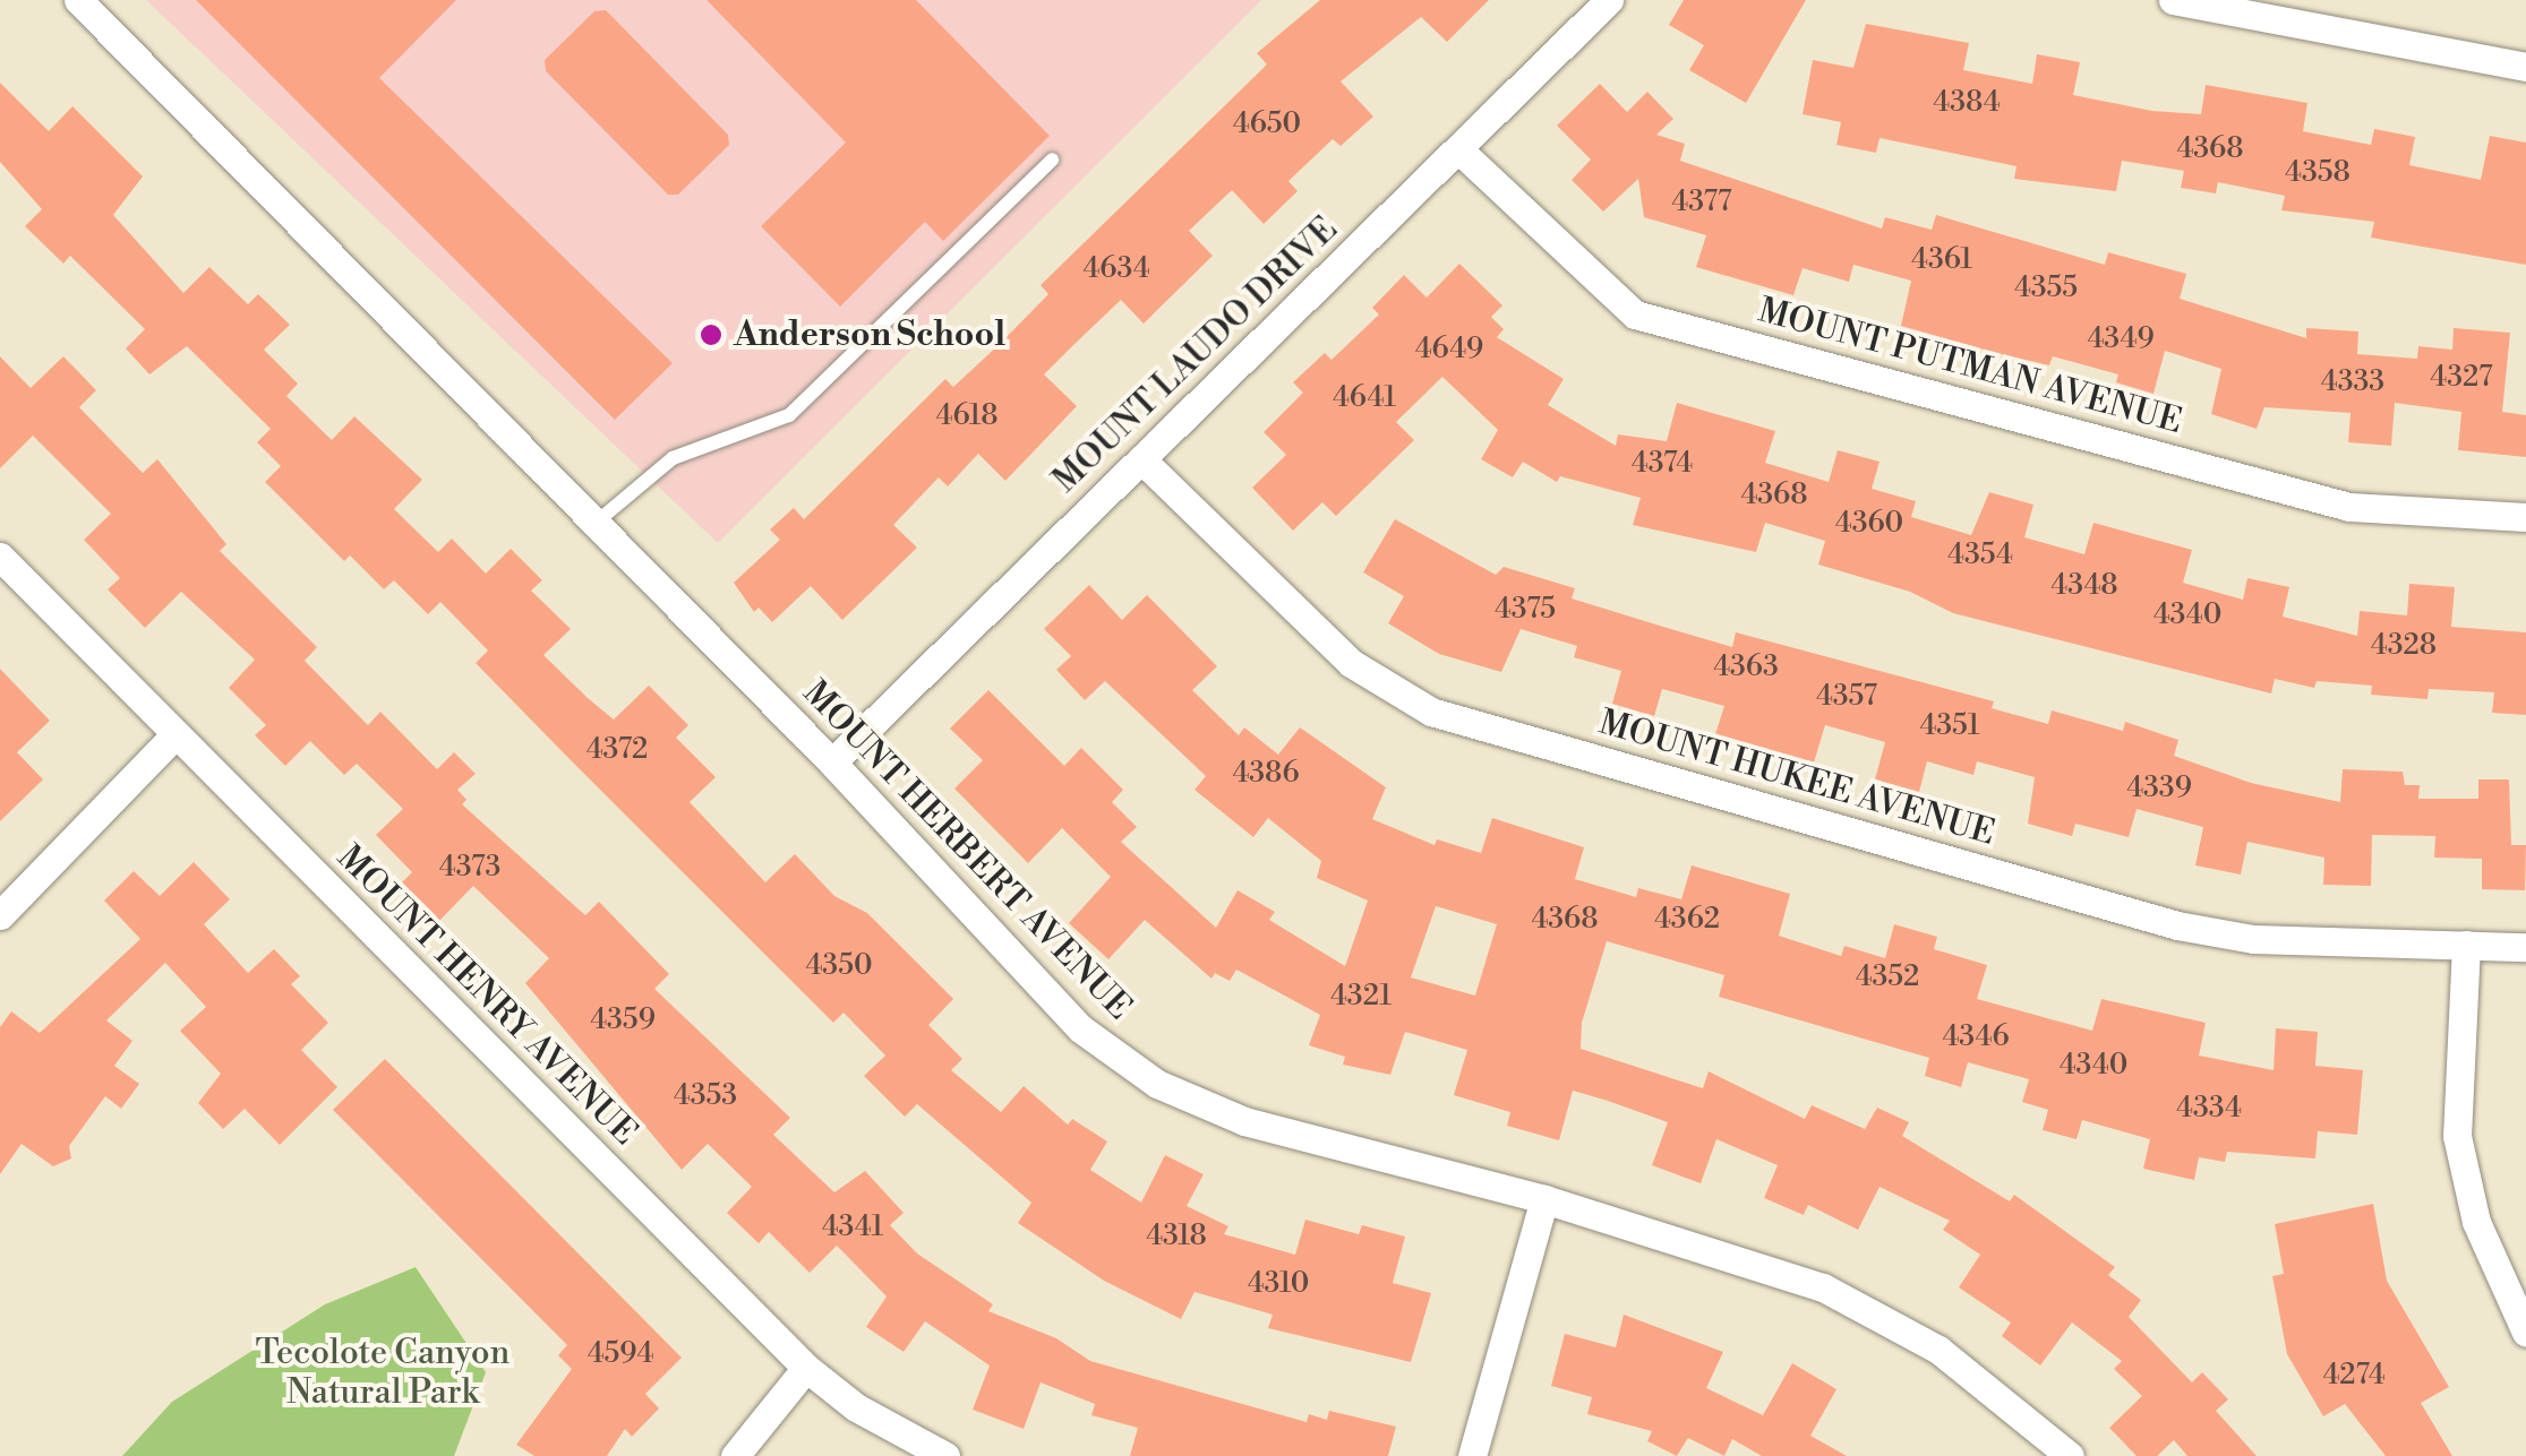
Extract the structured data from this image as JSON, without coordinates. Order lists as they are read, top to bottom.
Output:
{
  "streets": {
    "street": [
      "MOUNT LAUDO DRIVE",
      "MOUNT PUTMAN AVENUE",
      "MOUNT HUKEE AVENUE",
      "MOUNT HERBERT AVENUE",
      "MOUNT HENRY AVENUE"
    ]
  },
  "crossings": [
    ["MOUNT LAUDO DRIVE", "MOUNT PUTMAN AVENUE"],
    ["MOUNT LAUDO DRIVE", "MOUNT HUKEE AVENUE"],
    ["MOUNT LAUDO DRIVE", "MOUNT HERBERT AVENUE"]
  ],
  "parks": ["Tecolote Canyon Natural Park"],
  "places": ["Anderson School"],
  "house_numbers": [
    "4384",
    "4650",
    "4368",
    "4358",
    "4377",
    "4361",
    "4634",
    "4355",
    "4349",
    "4649",
    "4327",
    "4333",
    "4641",
    "4618",
    "4374",
    "4368",
    "4360",
    "4354",
    "4348",
    "4375",
    "4340",
    "4328",
    "4363",
    "4357",
    "4351",
    "4372",
    "4386",
    "4339",
    "4373",
    "4368",
    "4362",
    "4350",
    "4352",
    "4321",
    "4359",
    "4346",
    "4340",
    "4353",
    "4334",
    "4341",
    "4318",
    "4310",
    "4594",
    "4274"
  ]
}
